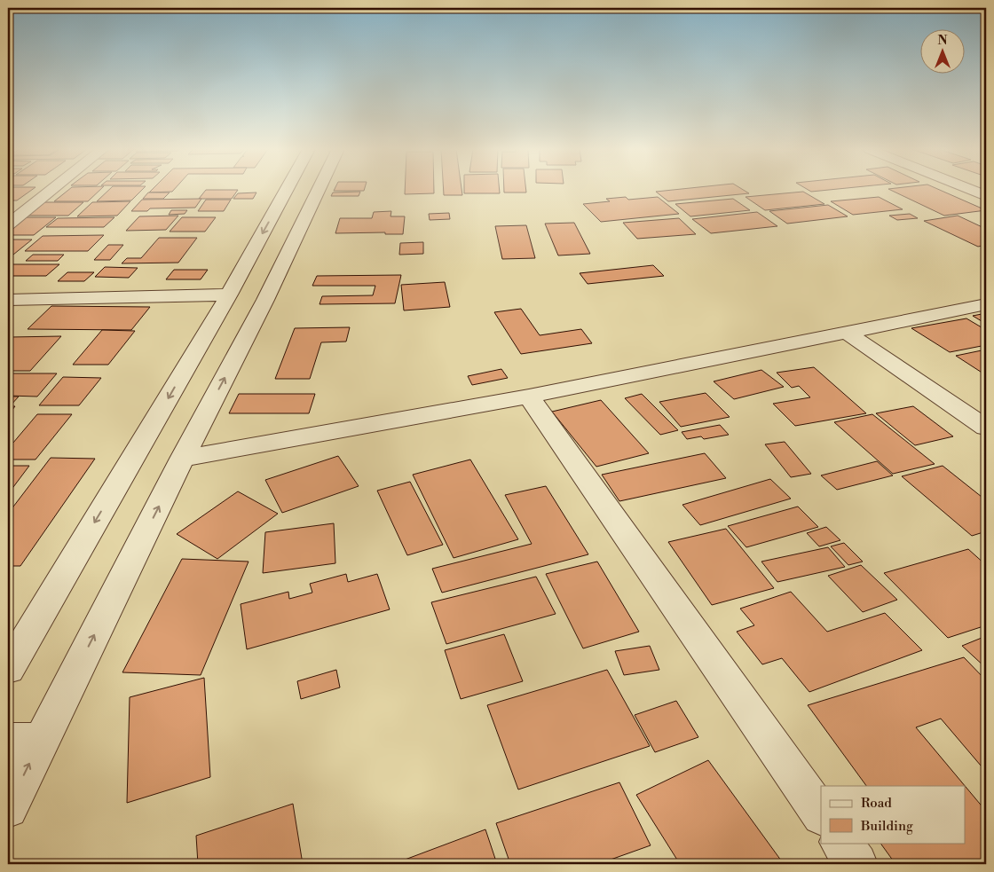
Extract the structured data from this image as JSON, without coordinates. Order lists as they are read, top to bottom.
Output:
{
  "legend": ["Road", "Building"],
  "north": "top"
}
